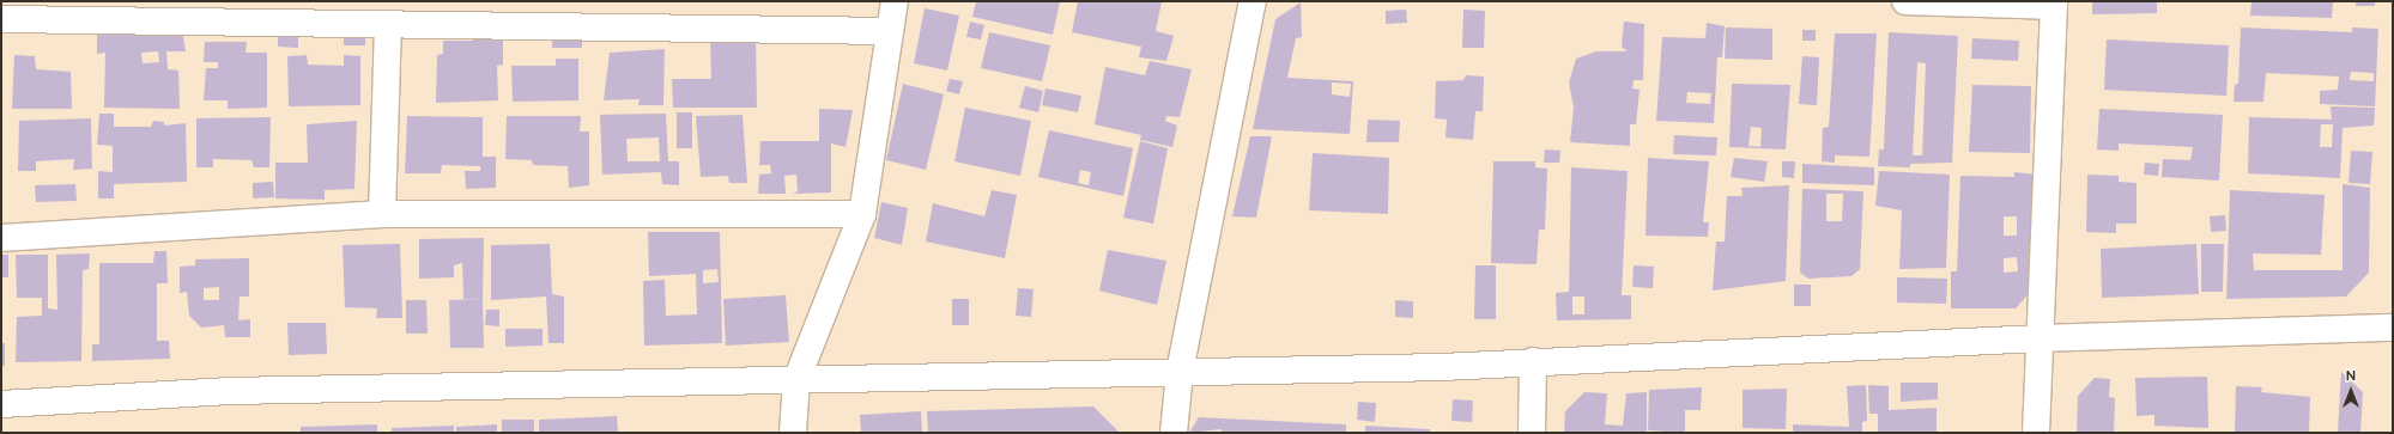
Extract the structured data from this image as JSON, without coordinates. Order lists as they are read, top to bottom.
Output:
{
  "north": "top"
}
